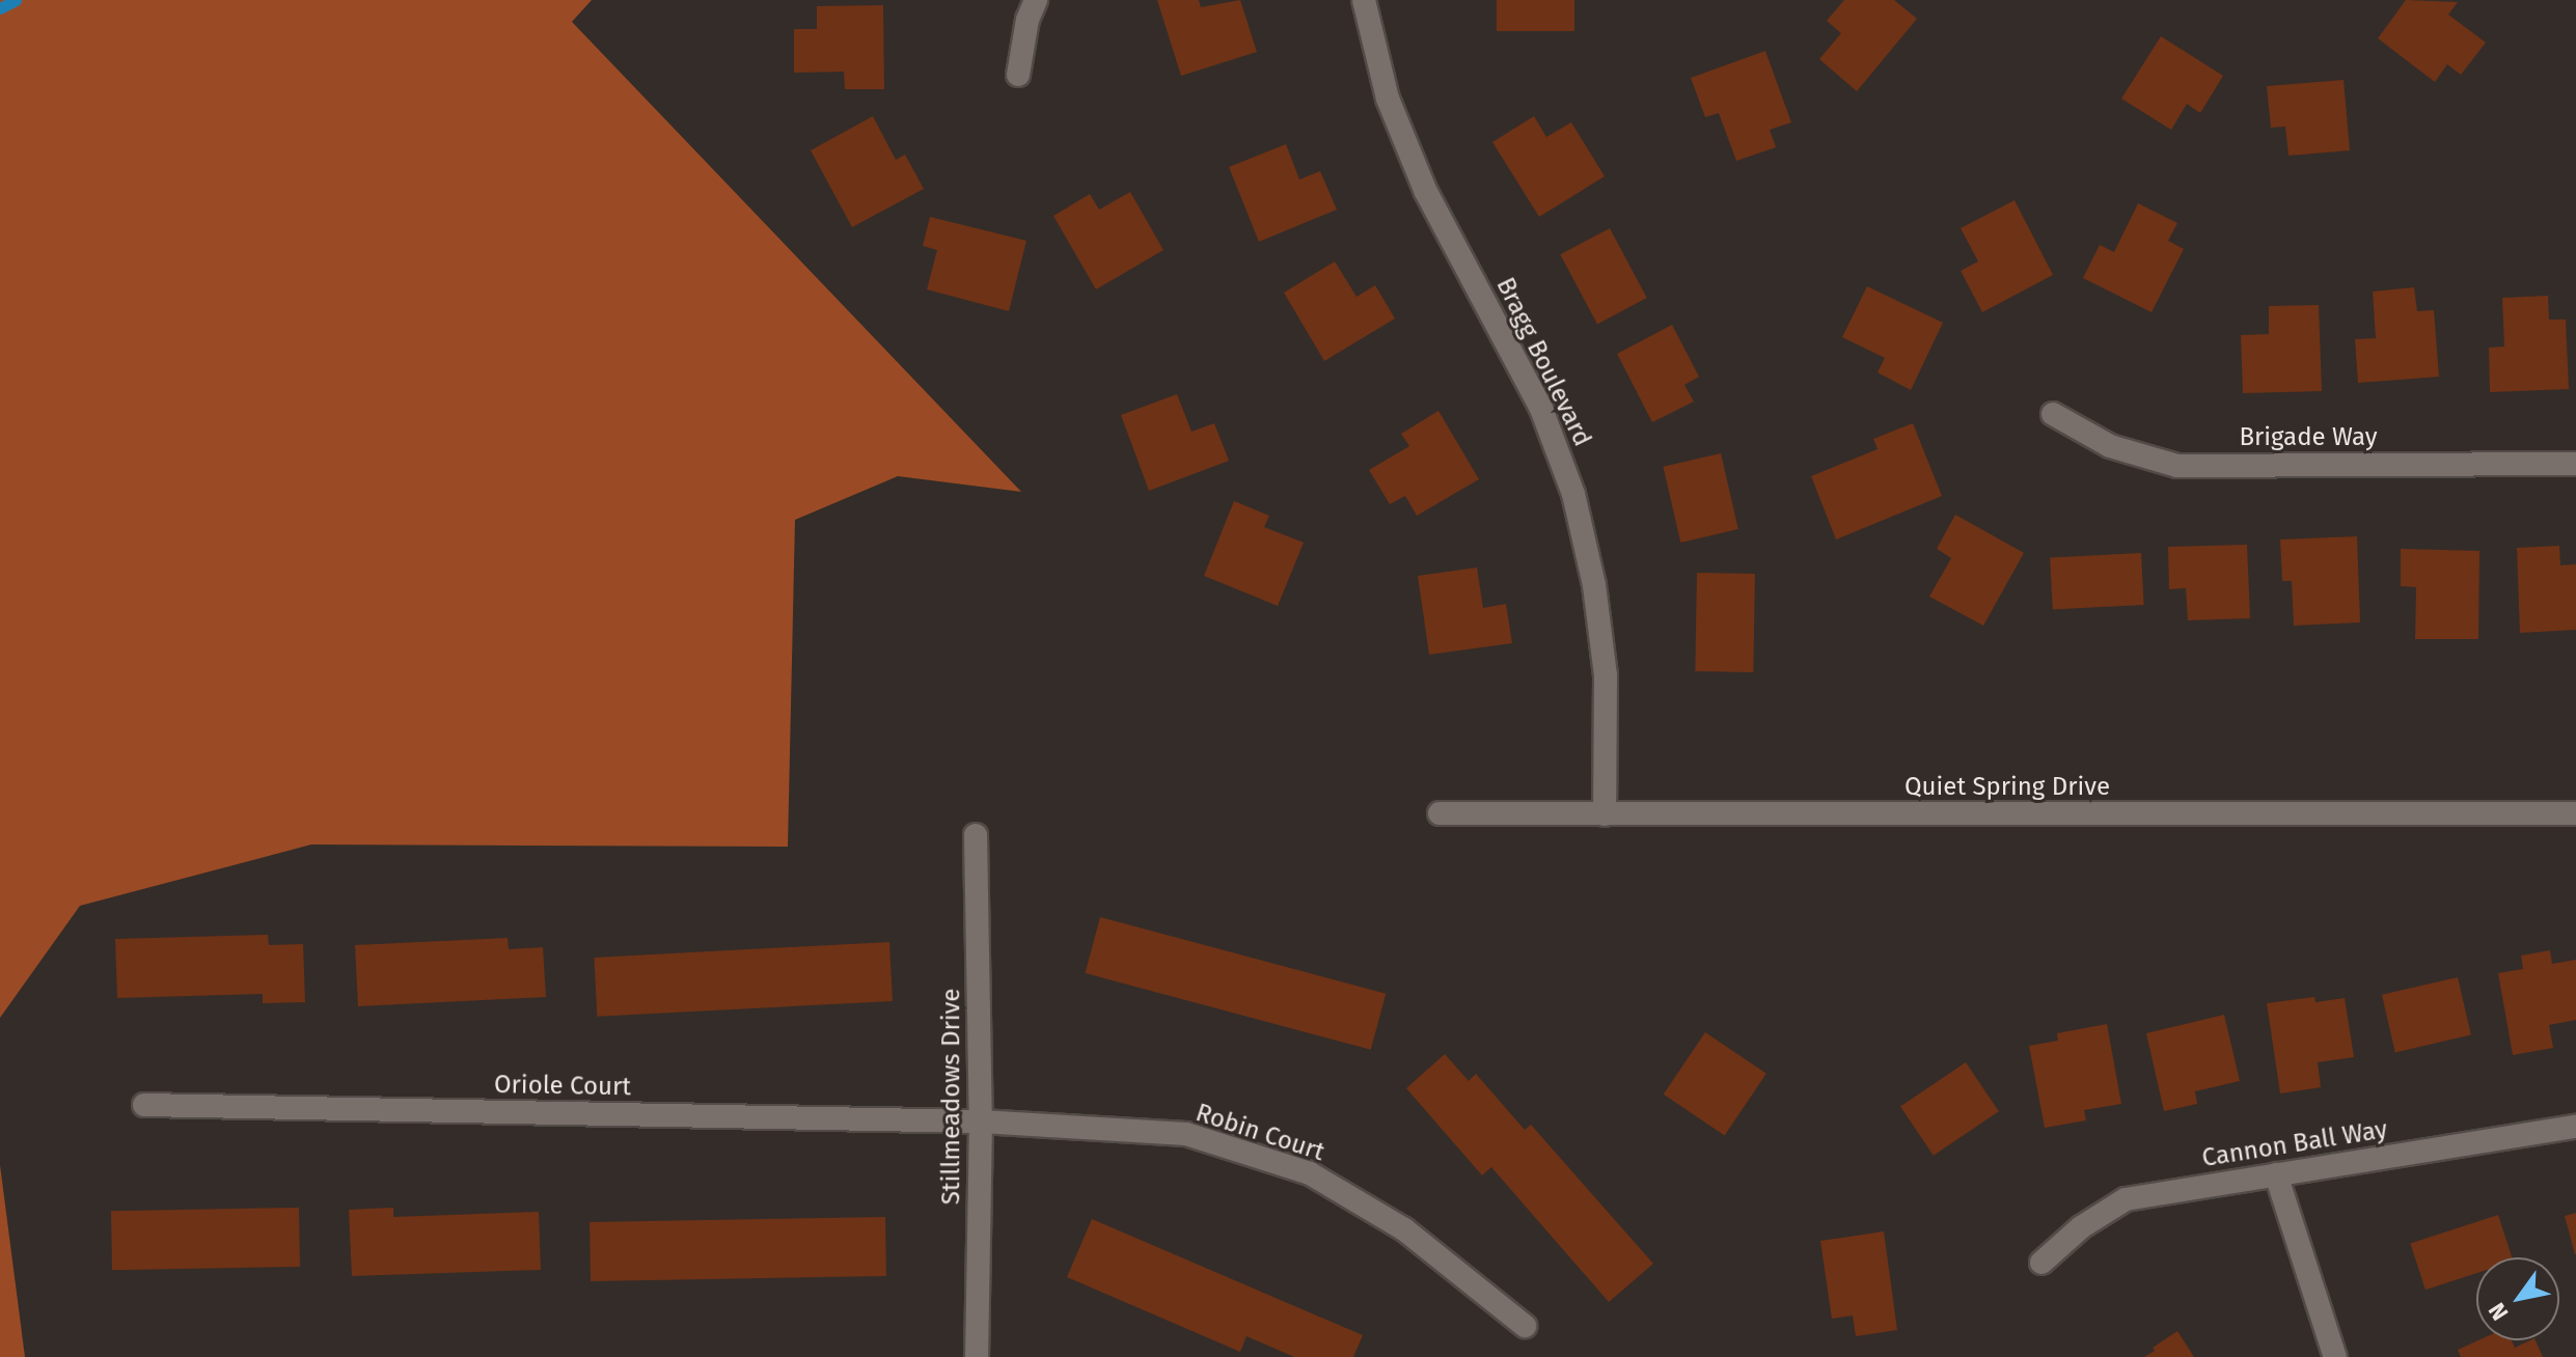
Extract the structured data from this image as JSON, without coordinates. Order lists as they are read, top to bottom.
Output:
{
  "streets": {
    "street": [
      "Bragg Boulevard",
      "Brigade Way",
      "Quiet Spring Drive",
      "Oriole Court",
      "Stillmeadows Drive",
      "Robin Court",
      "Cannon Ball Way"
    ]
  },
  "crossings": [
    ["Bragg Boulevard", "Quiet Spring Drive"],
    ["Oriole Court", "Stillmeadows Drive"],
    ["Oriole Court", "Robin Court"],
    ["Stillmeadows Drive", "Robin Court"]
  ],
  "north": "bottom left"
}
